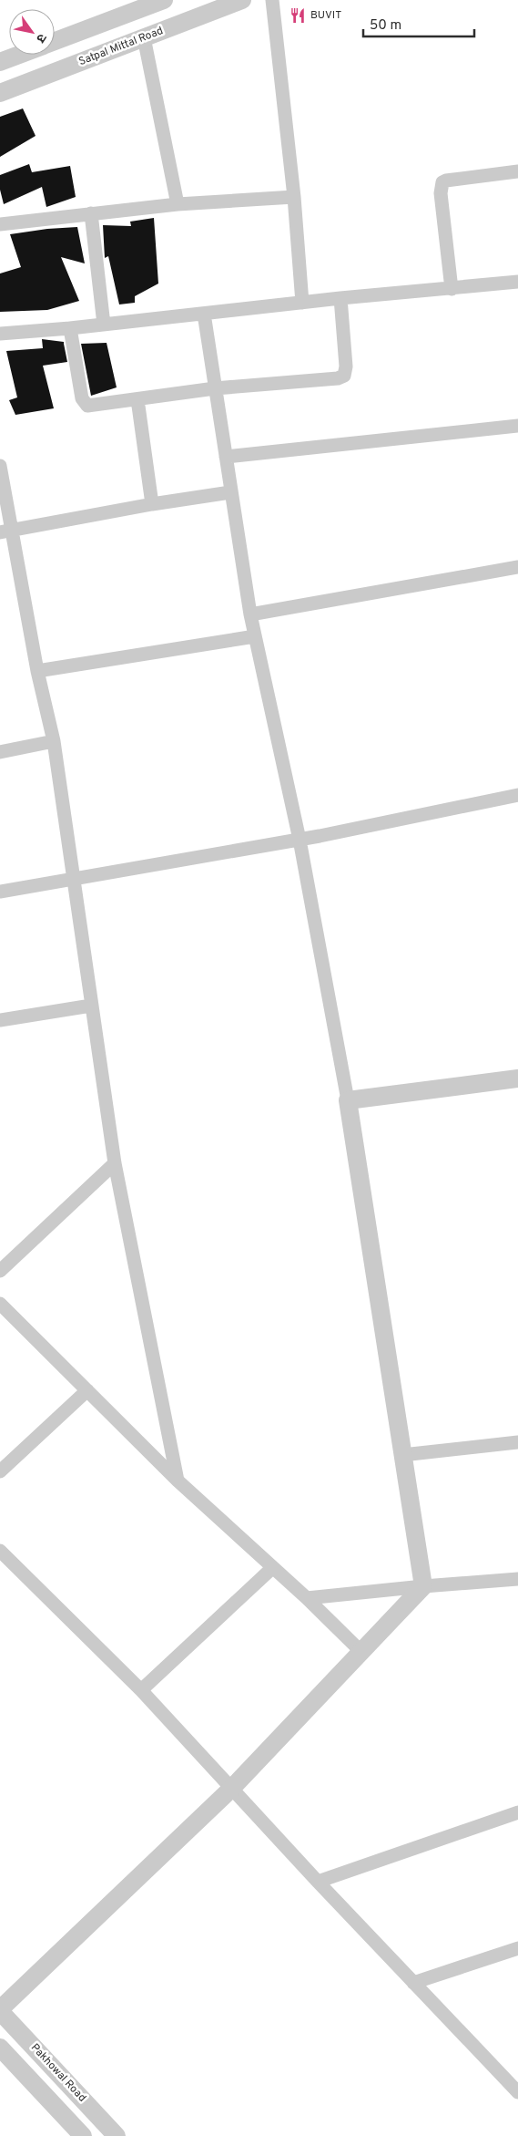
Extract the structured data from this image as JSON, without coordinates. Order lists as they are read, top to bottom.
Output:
{
  "streets": {
    "street": ["Satpal Mittal Road", "Pakhowal Road"]
  },
  "places": {
    "restaurant": ["BUVIT"]
  },
  "scale_bar": "50 m",
  "north": "bottom right"
}
